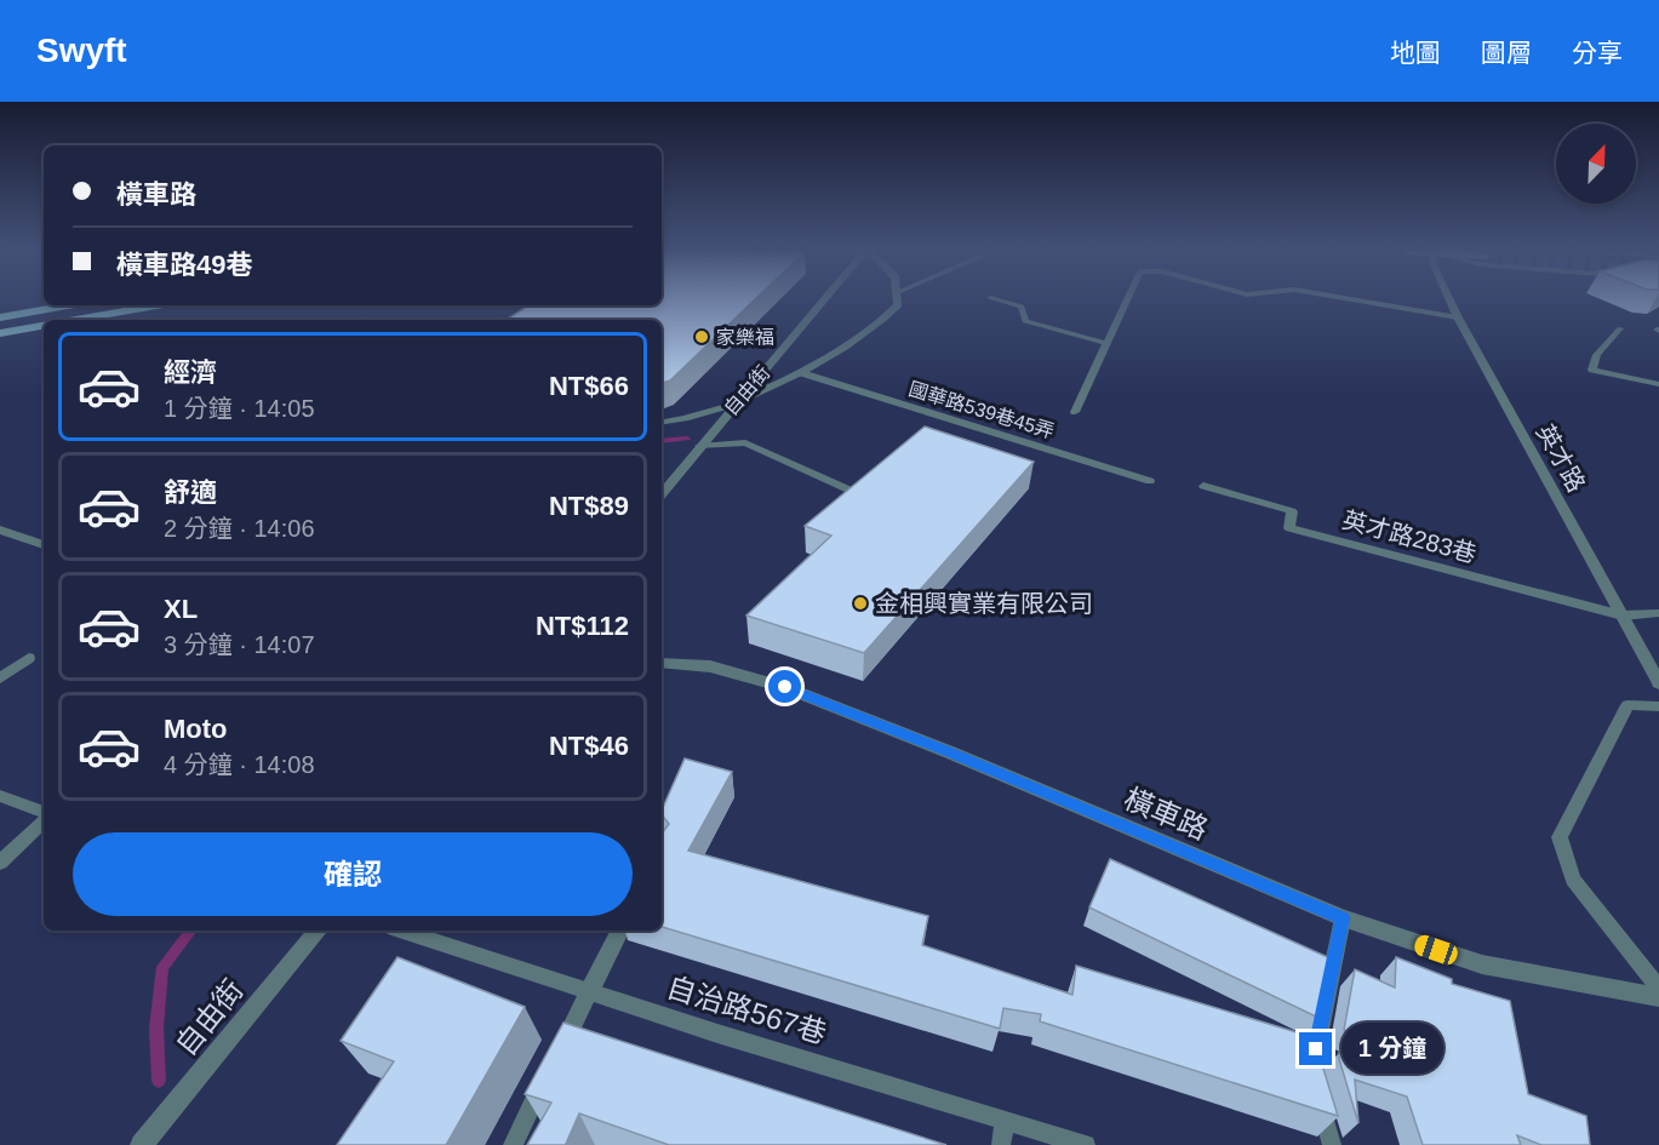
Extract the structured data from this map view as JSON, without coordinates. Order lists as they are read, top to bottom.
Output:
{
  "streets": {
    "street": ["自由街", "英才路", "橫車路"],
    "lane": ["國華路539巷45弄", "英才路283巷", "自治路567巷"]
  },
  "crossings": [
    ["英才路", "英才路283巷"]
  ],
  "places": ["家樂福", "金相興實業有限公司"],
  "north": "top right",
  "page": {
    "header": "Swyft",
    "nav": ["地圖", "圖層", "分享"],
    "banner": ["橫車路", "橫車路49巷"],
    "list": [
      {
        "name": "經濟",
        "note": "1 分鐘 · 14:05",
        "value": "NT$66"
      },
      {
        "name": "舒適",
        "note": "2 分鐘 · 14:06",
        "value": "NT$89"
      },
      {
        "name": "XL",
        "note": "3 分鐘 · 14:07",
        "value": "NT$112"
      },
      {
        "name": "Moto",
        "note": "4 分鐘 · 14:08",
        "value": "NT$46"
      }
    ],
    "buttons": "確認",
    "bubble": "1 分鐘"
  }
}
